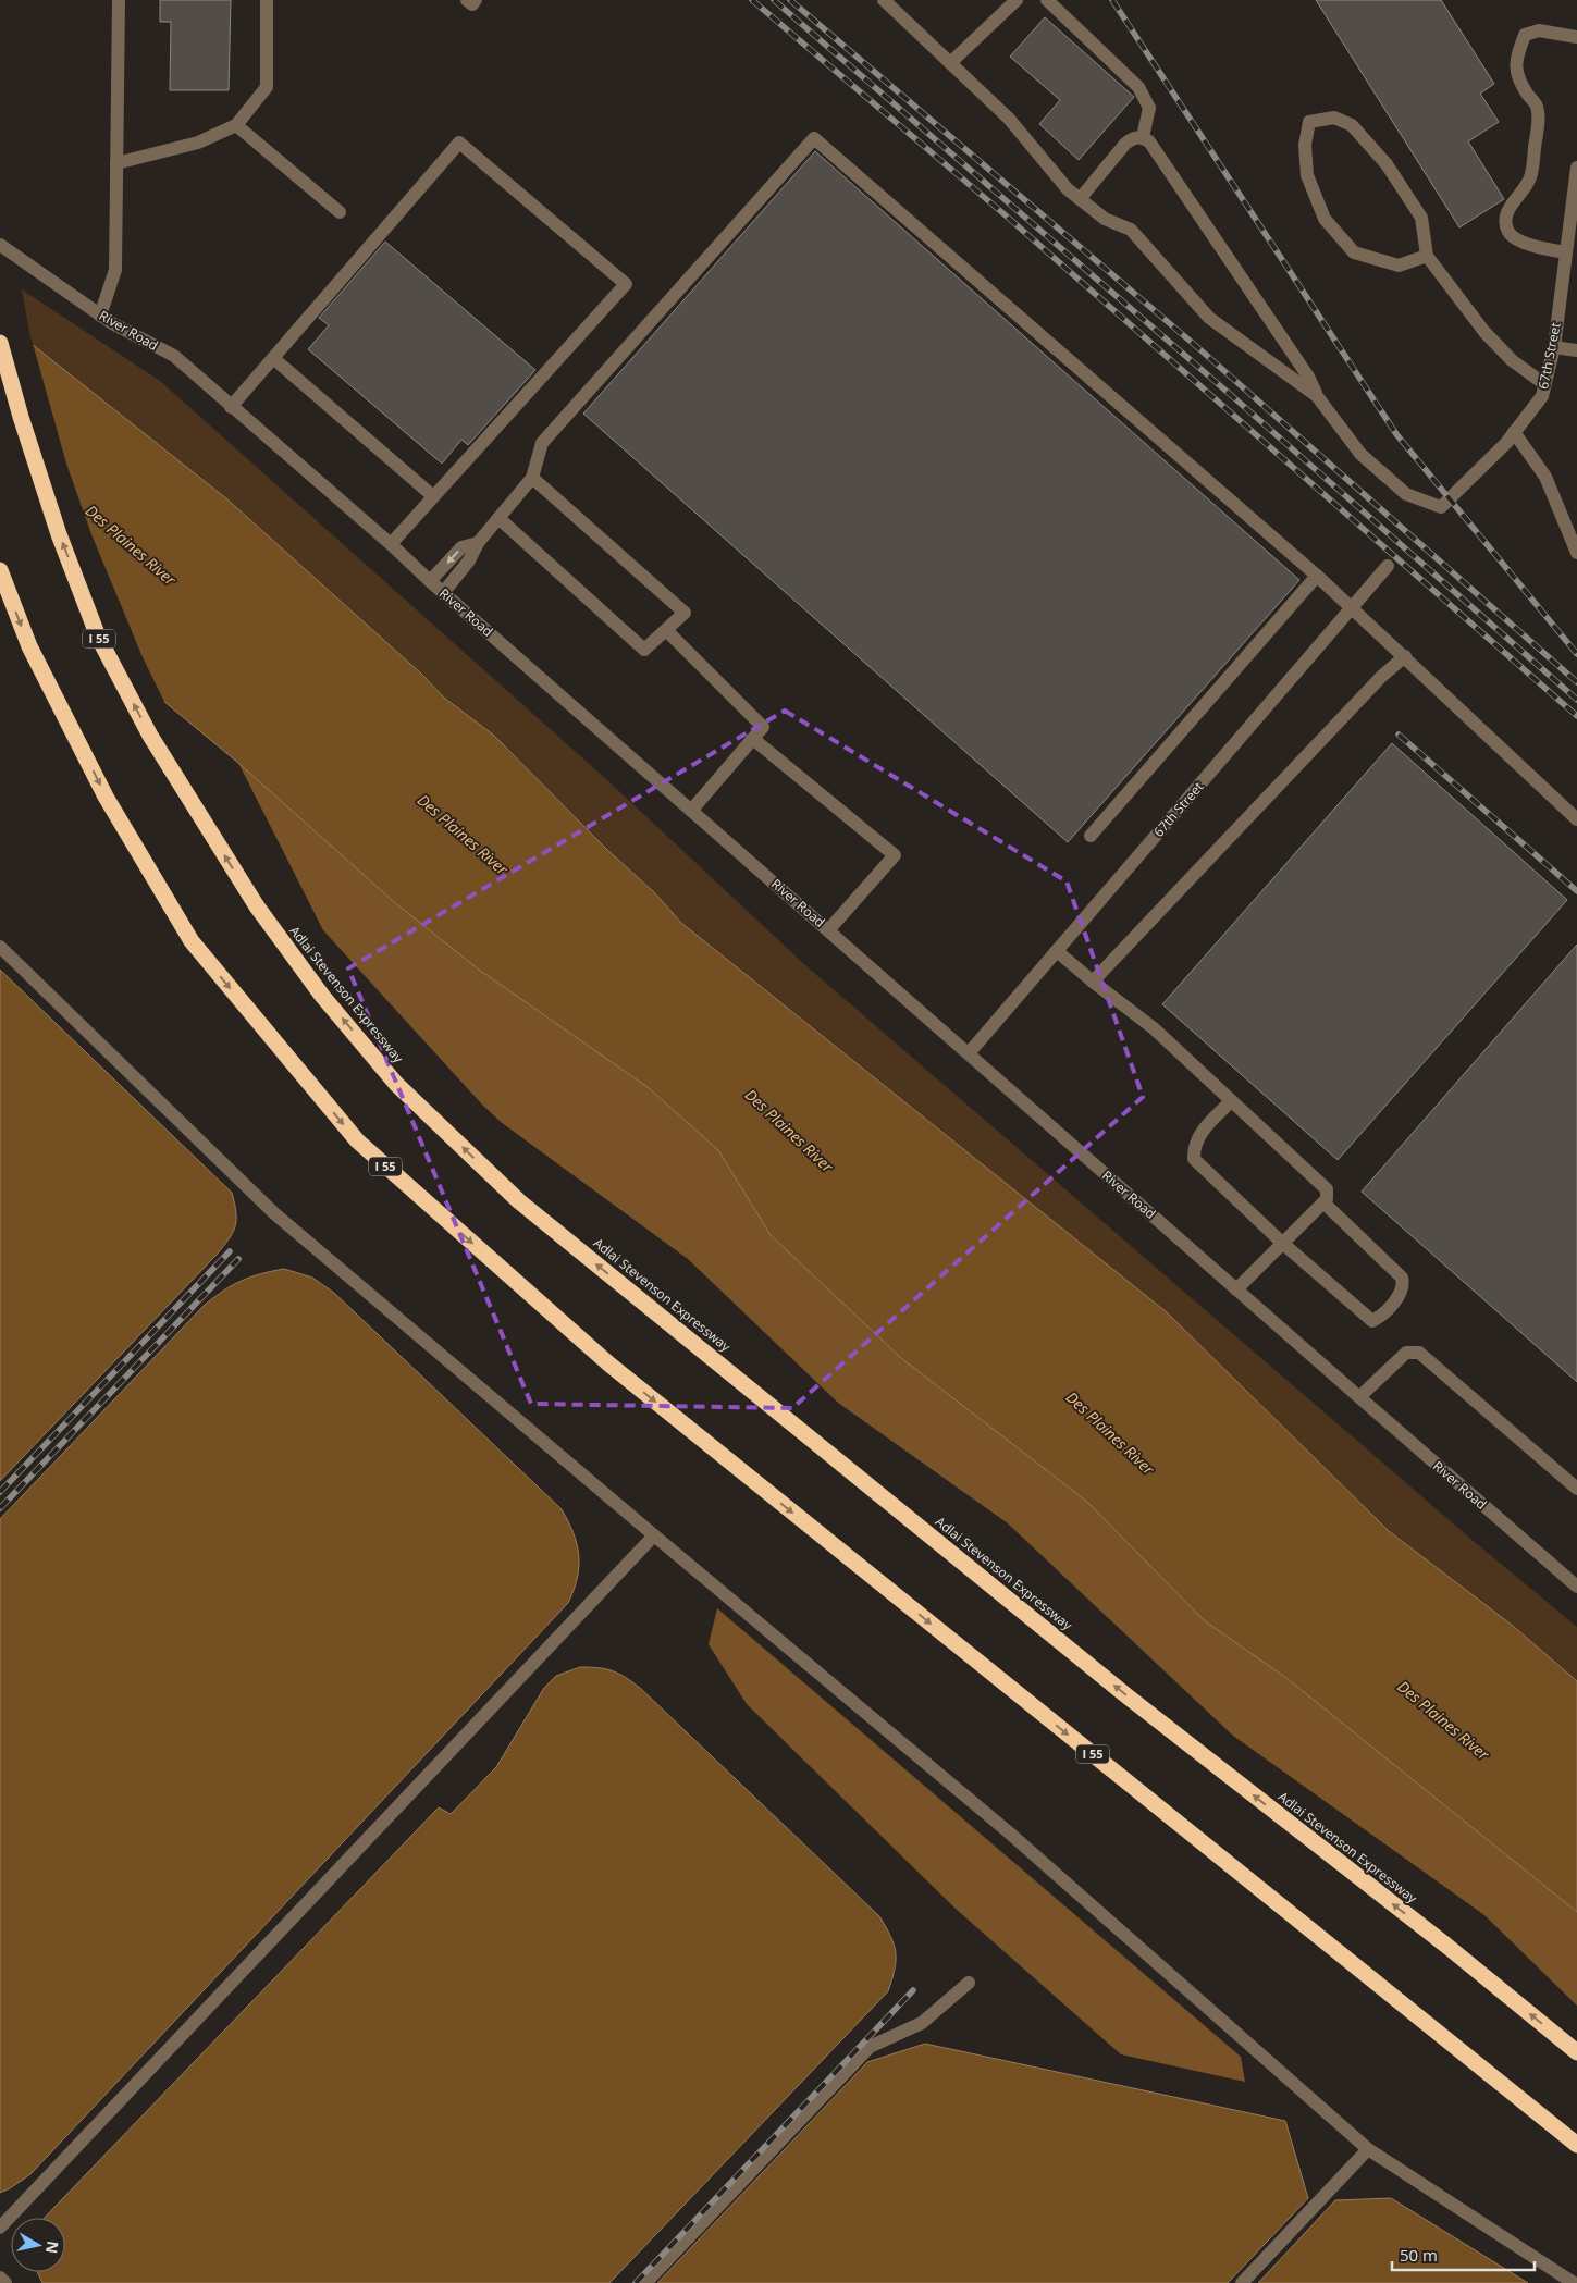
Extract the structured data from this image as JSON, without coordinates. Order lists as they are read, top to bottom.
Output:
{
  "streets": {
    "highway": ["I 55", "Adlai Stevenson Expressway"],
    "street": ["River Road", "67th Street"]
  },
  "crossings": [
    ["River Road", "67th Street"]
  ],
  "water": ["Des Plaines River"],
  "scale_bar": "50 m",
  "north": "right"
}
